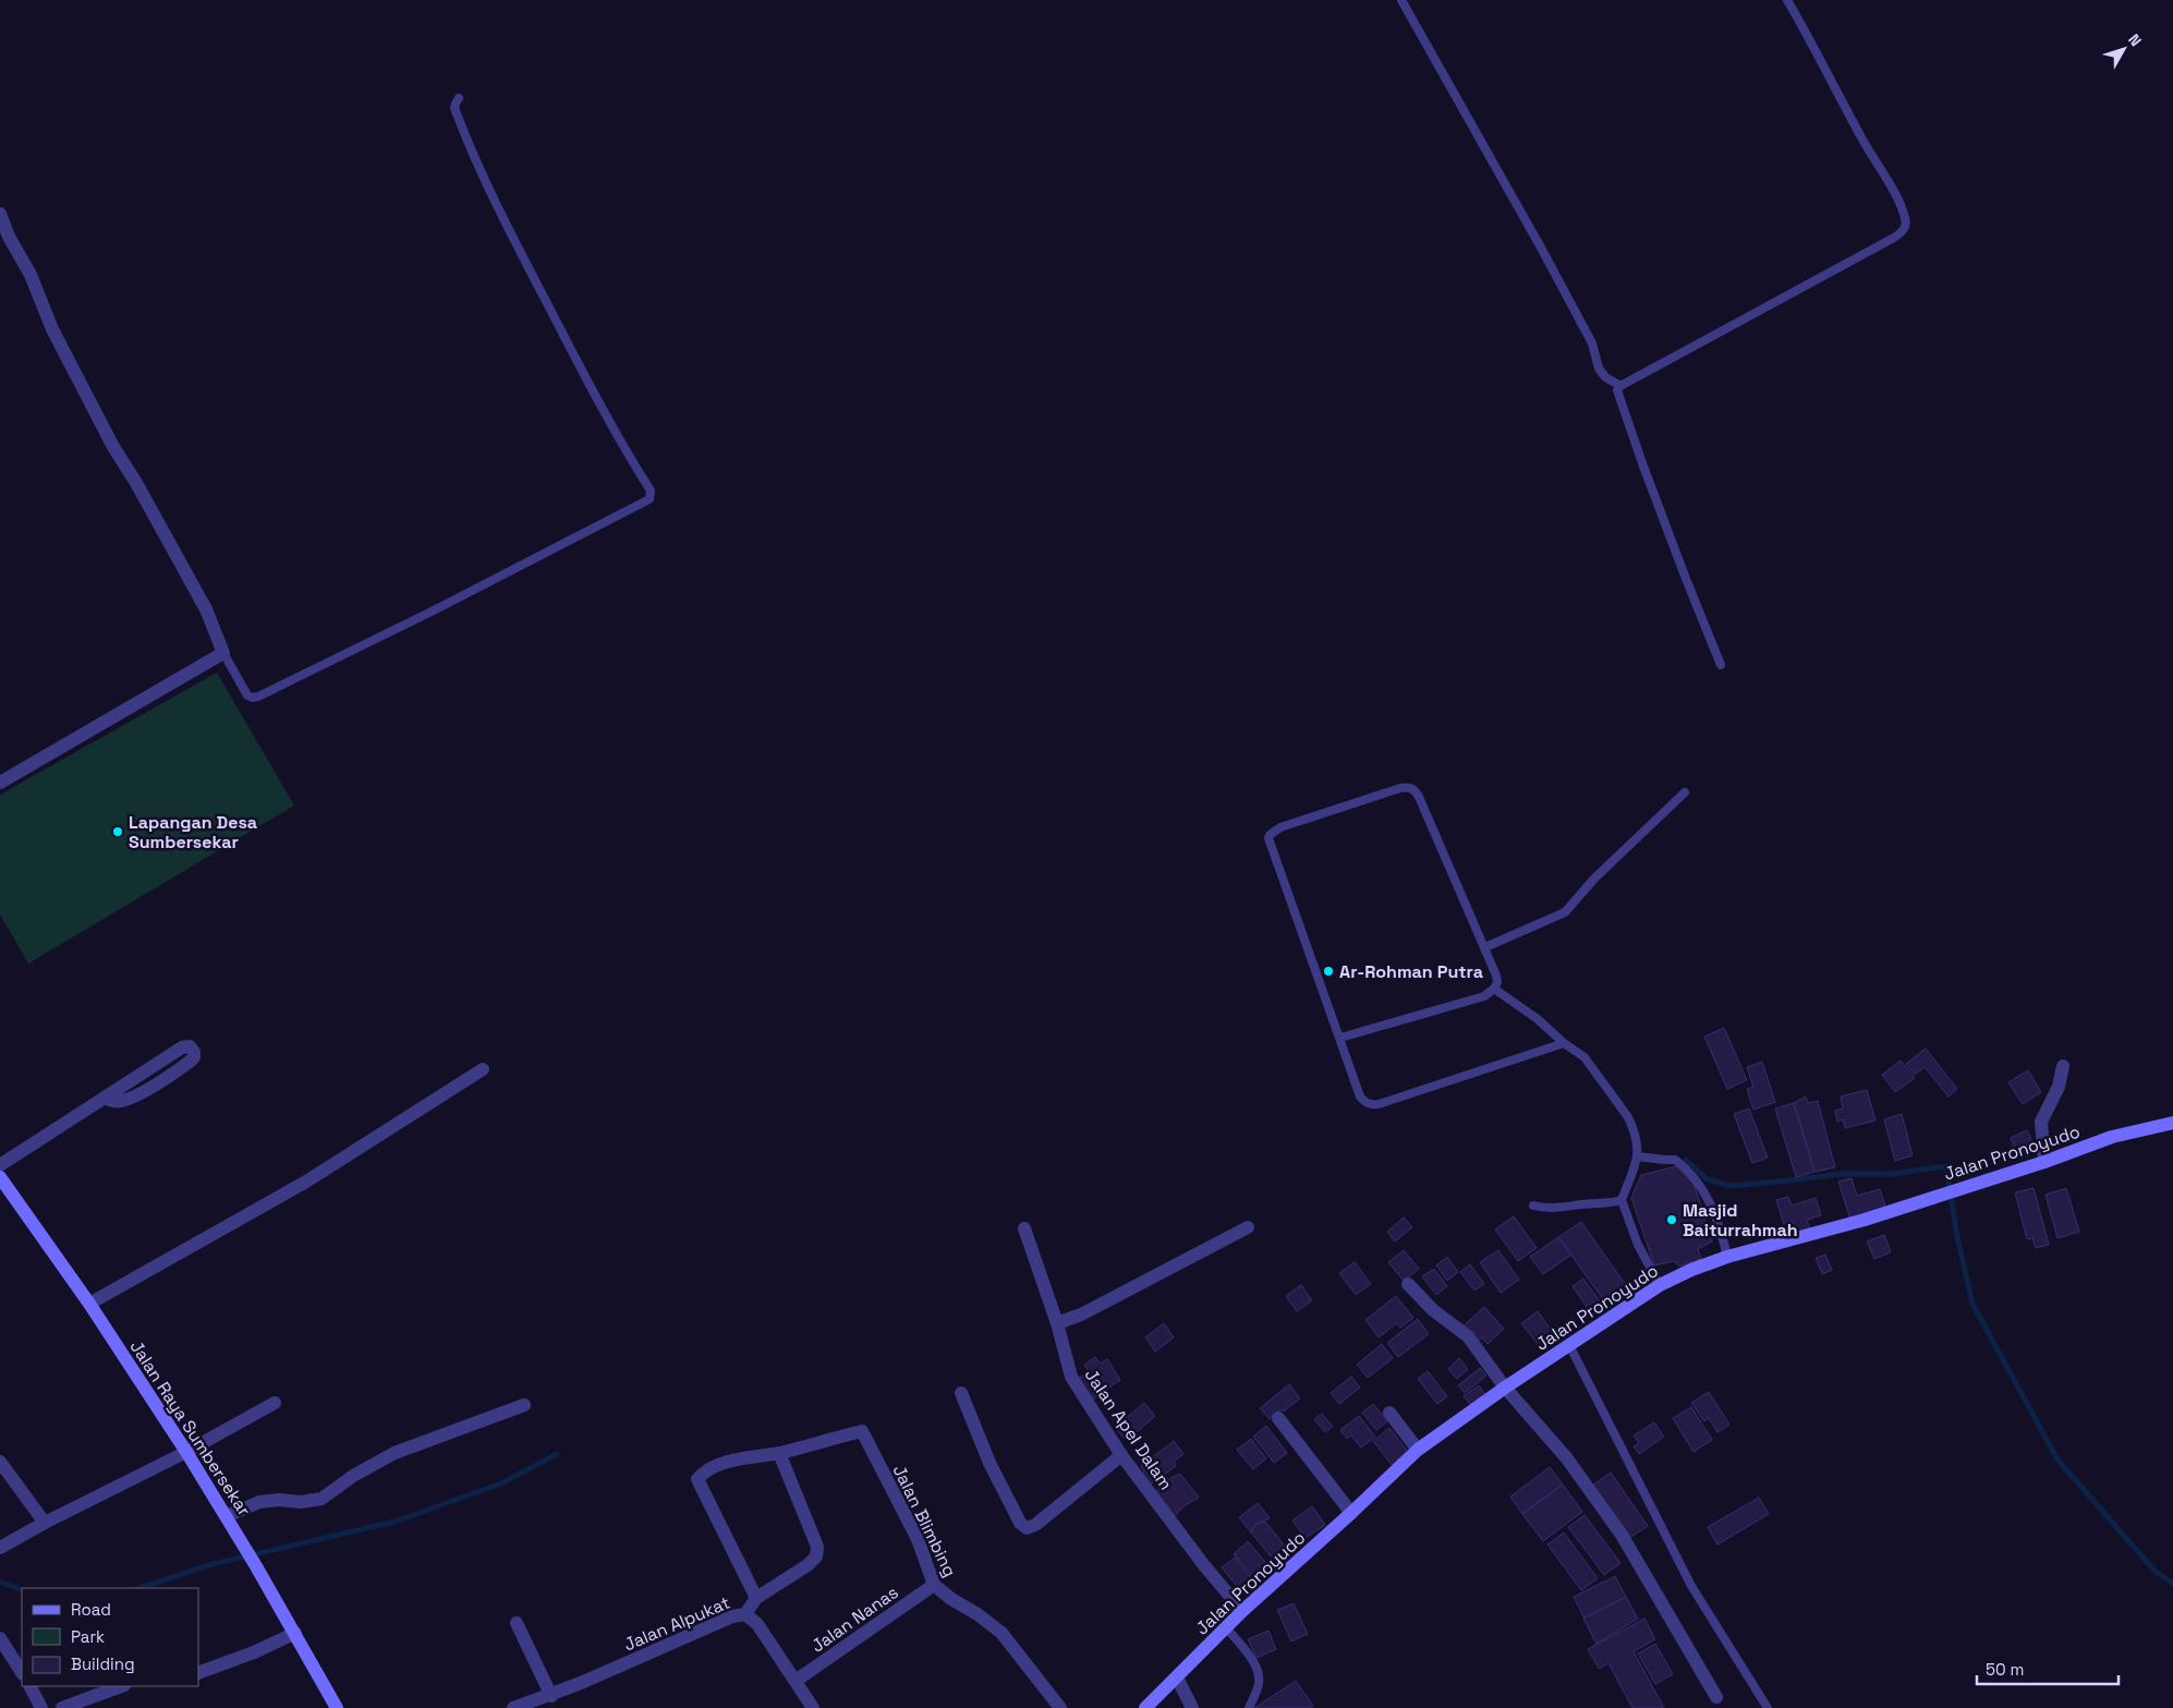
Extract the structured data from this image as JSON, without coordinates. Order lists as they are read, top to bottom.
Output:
{
  "streets": {
    "main road": ["Jalan Pronoyudo", "Jalan Raya Sumbersekar"],
    "street": [
      "Jalan Apel Dalam",
      "Jalan Blimbing",
      "Jalan Nanas",
      "Jalan Alpukat"
    ]
  },
  "crossings": [
    ["Jalan Pronoyudo", "Jalan Apel Dalam"],
    ["Jalan Blimbing", "Jalan Nanas"],
    ["Jalan Nanas", "Jalan Alpukat"]
  ],
  "places": ["Lapangan Desa Sumbersekar", "Ar-Rohman Putra", "Masjid Baiturrahmah"],
  "legend": ["Road", "Park", "Building"],
  "scale_bar": "50 m",
  "north": "top right"
}
